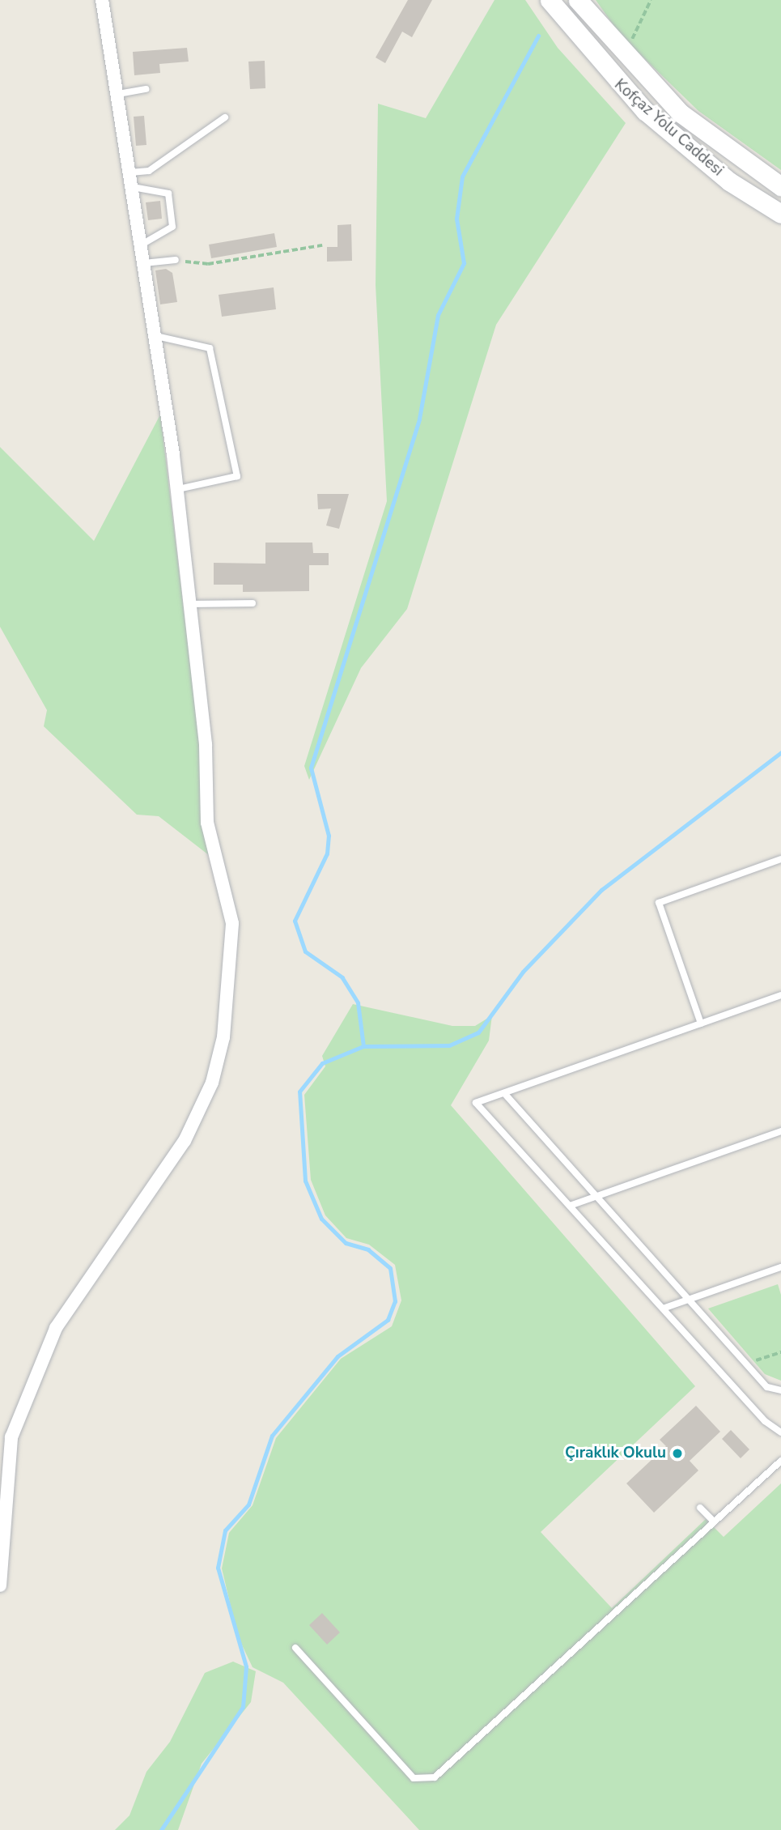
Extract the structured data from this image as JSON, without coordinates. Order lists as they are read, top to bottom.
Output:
{
  "streets": {
    "main road": ["Kofçaz Yolu Caddesi"]
  },
  "places": ["Çıraklık Okulu"]
}
